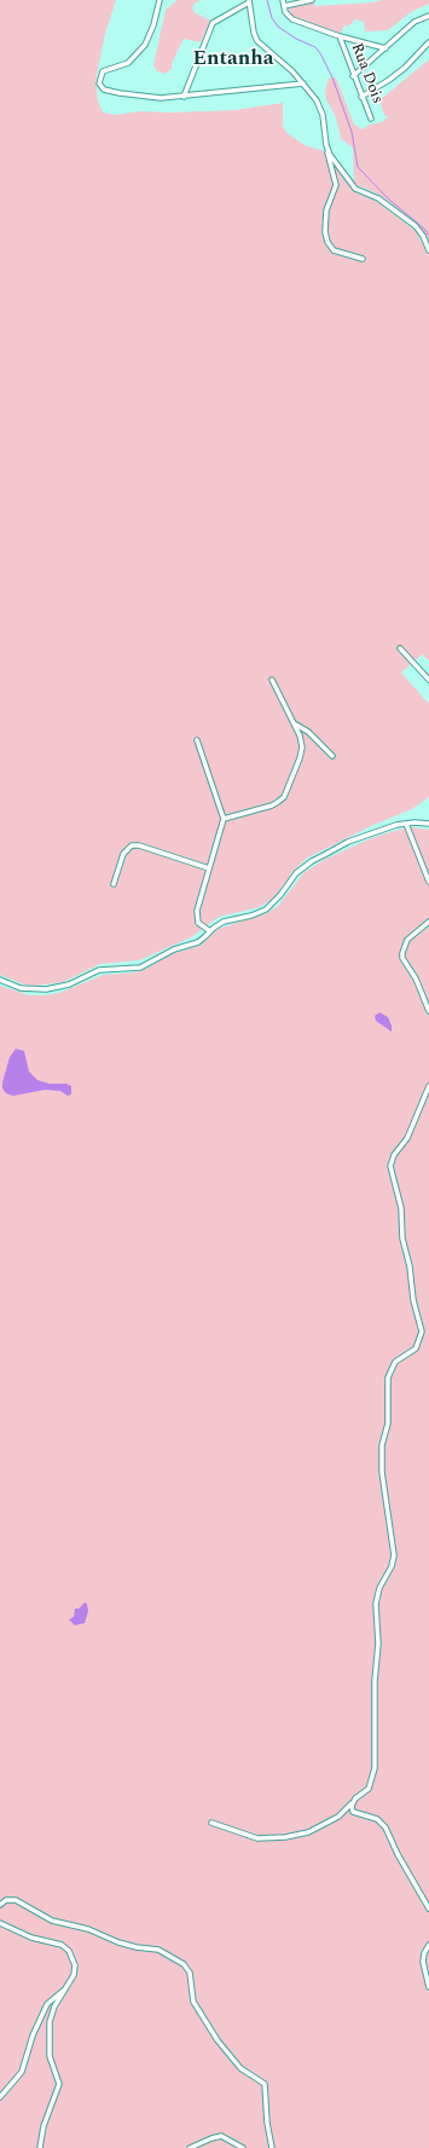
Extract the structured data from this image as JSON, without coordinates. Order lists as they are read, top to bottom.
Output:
{
  "streets": {
    "street": ["Rua Dois"]
  },
  "districts": ["Entanha"]
}
